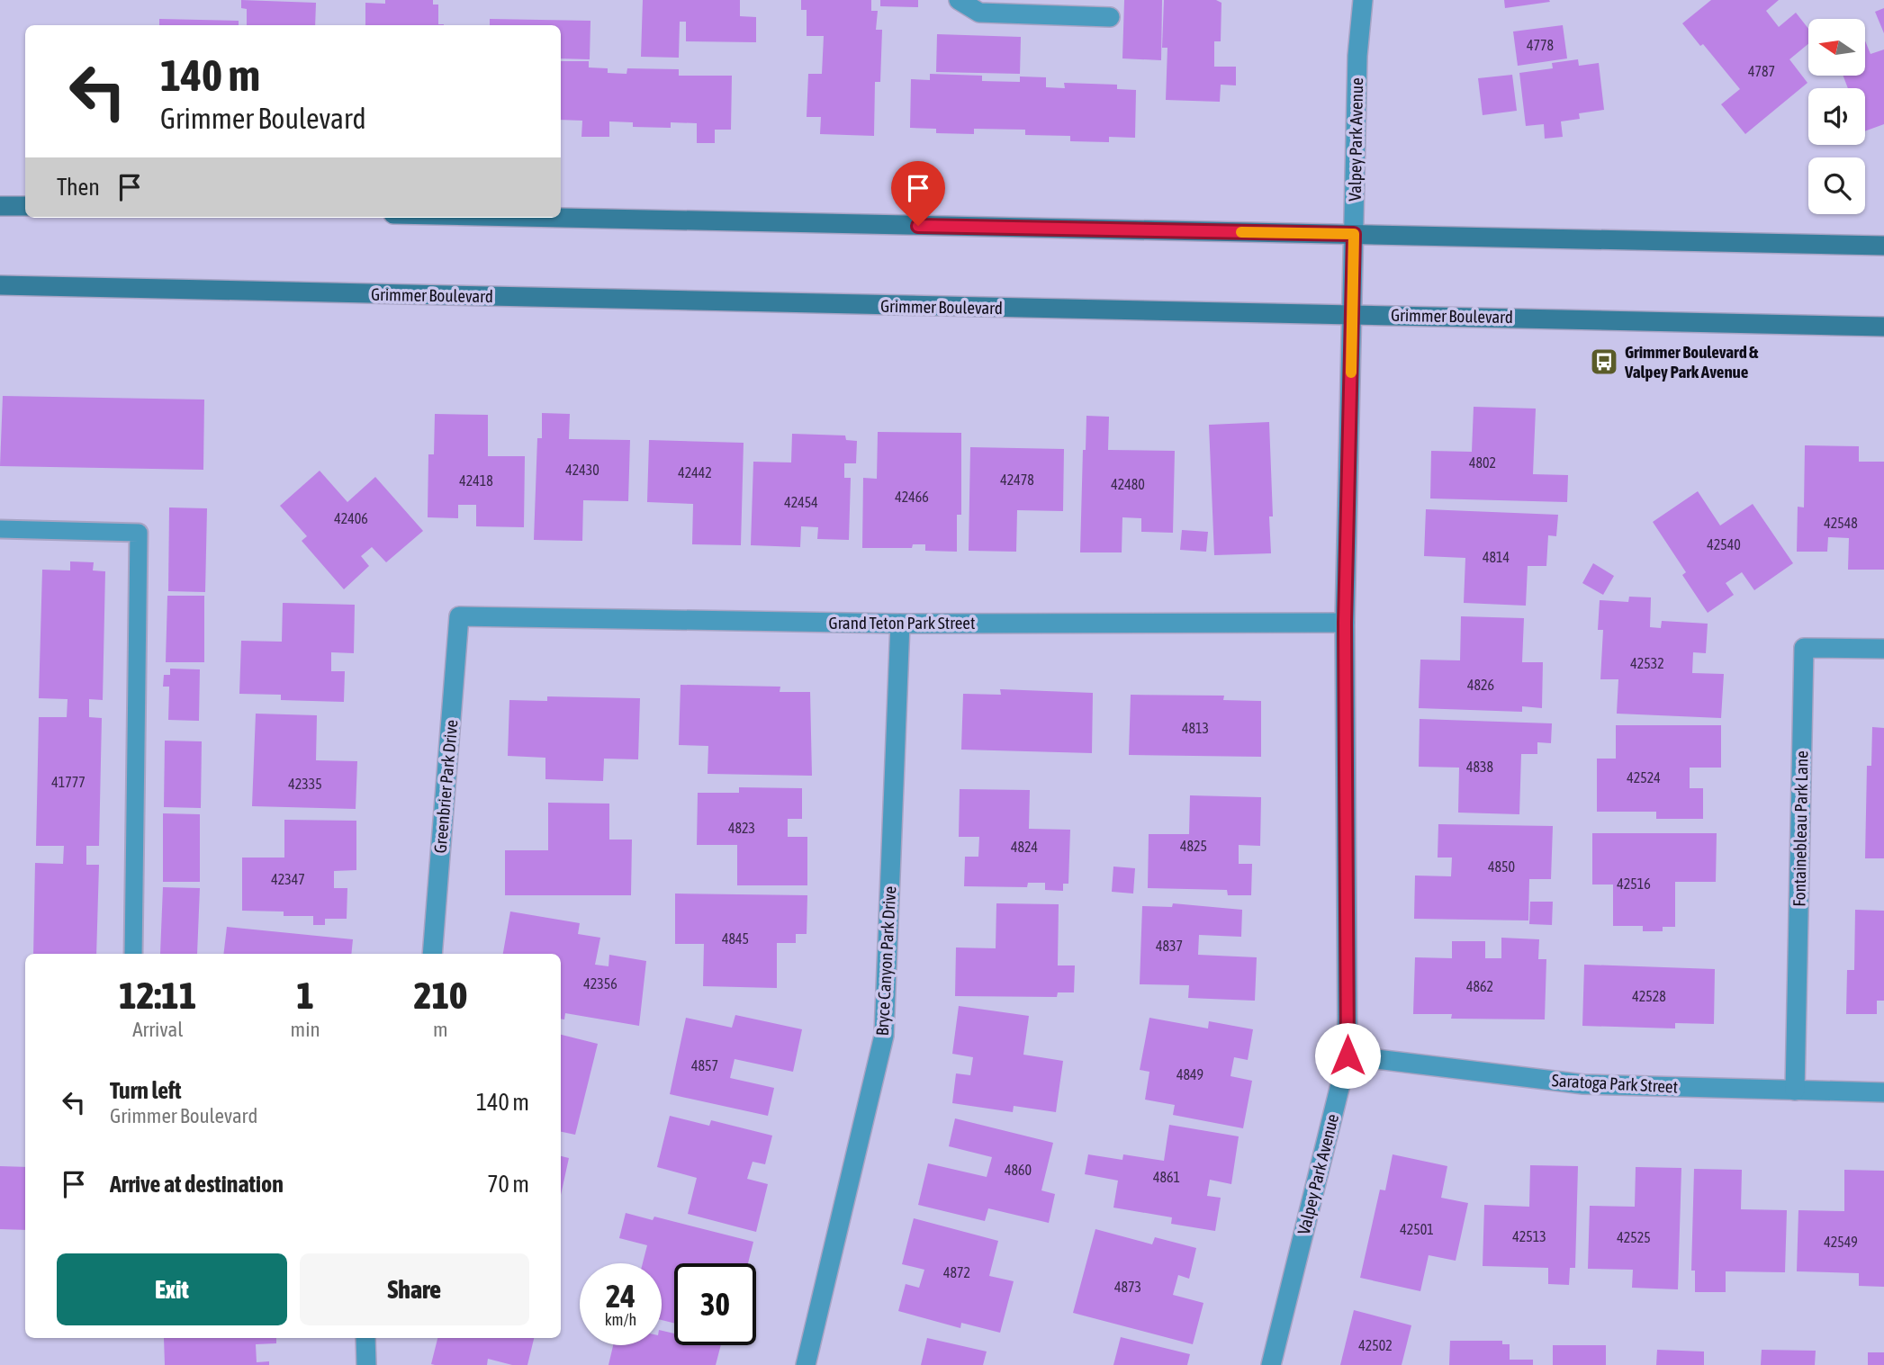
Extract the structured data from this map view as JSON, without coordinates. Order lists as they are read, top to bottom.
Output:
{
  "streets": {
    "main road": ["Grimmer Boulevard"],
    "street": [
      "Valpey Park Avenue",
      "Grand Teton Park Street",
      "Greenbrier Park Drive",
      "Fontainebleau Park Lane",
      "Bryce Canyon Park Drive",
      "Saratoga Park Street"
    ]
  },
  "crossings": [
    ["Valpey Park Avenue", "Grimmer Boulevard"],
    ["Valpey Park Avenue", "Grand Teton Park Street"],
    ["Valpey Park Avenue", "Saratoga Park Street"],
    ["Grand Teton Park Street", "Greenbrier Park Drive"],
    ["Grand Teton Park Street", "Bryce Canyon Park Drive"],
    ["Fontainebleau Park Lane", "Saratoga Park Street"]
  ],
  "places": {
    "bus stop": ["Grimmer Boulevard & Valpey Park Avenue"]
  },
  "house_numbers": [
    "4778",
    "4787",
    "4802",
    "42430",
    "42442",
    "42478",
    "42418",
    "42480",
    "42466",
    "42454",
    "42406",
    "42548",
    "42540",
    "4814",
    "42532",
    "4826",
    "4813",
    "4838",
    "42524",
    "41777",
    "42335",
    "4823",
    "4825",
    "4824",
    "4850",
    "42347",
    "42516",
    "4845",
    "4837",
    "42356",
    "4862",
    "42528",
    "4857",
    "4849",
    "4860",
    "4861",
    "42501",
    "42513",
    "42525",
    "42549",
    "4872",
    "4873",
    "42502"
  ],
  "north": "left",
  "page": {
    "turn": ["140 m", "Grimmer Boulevard"],
    "then": "Then",
    "eta": [
      "12:11",
      "Arrival",
      "1",
      "min",
      "210",
      "m"
    ],
    "list": [
      {
        "name": "Turn left",
        "note": "Grimmer Boulevard",
        "value": "140 m"
      },
      {
        "name": "Arrive at destination",
        "value": "70 m"
      }
    ],
    "buttons": ["Exit", "Share"],
    "speed": "24 km/h",
    "limit": "30"
  }
}
